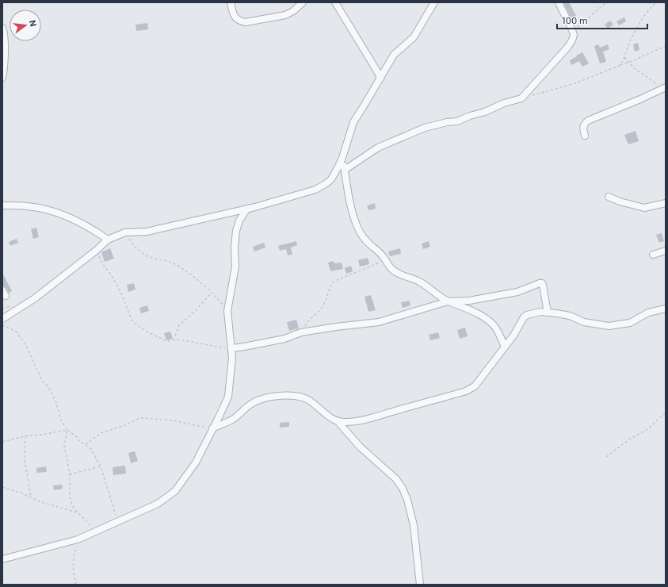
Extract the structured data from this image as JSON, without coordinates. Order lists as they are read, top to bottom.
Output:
{
  "scale_bar": "100 m",
  "north": "right"
}
